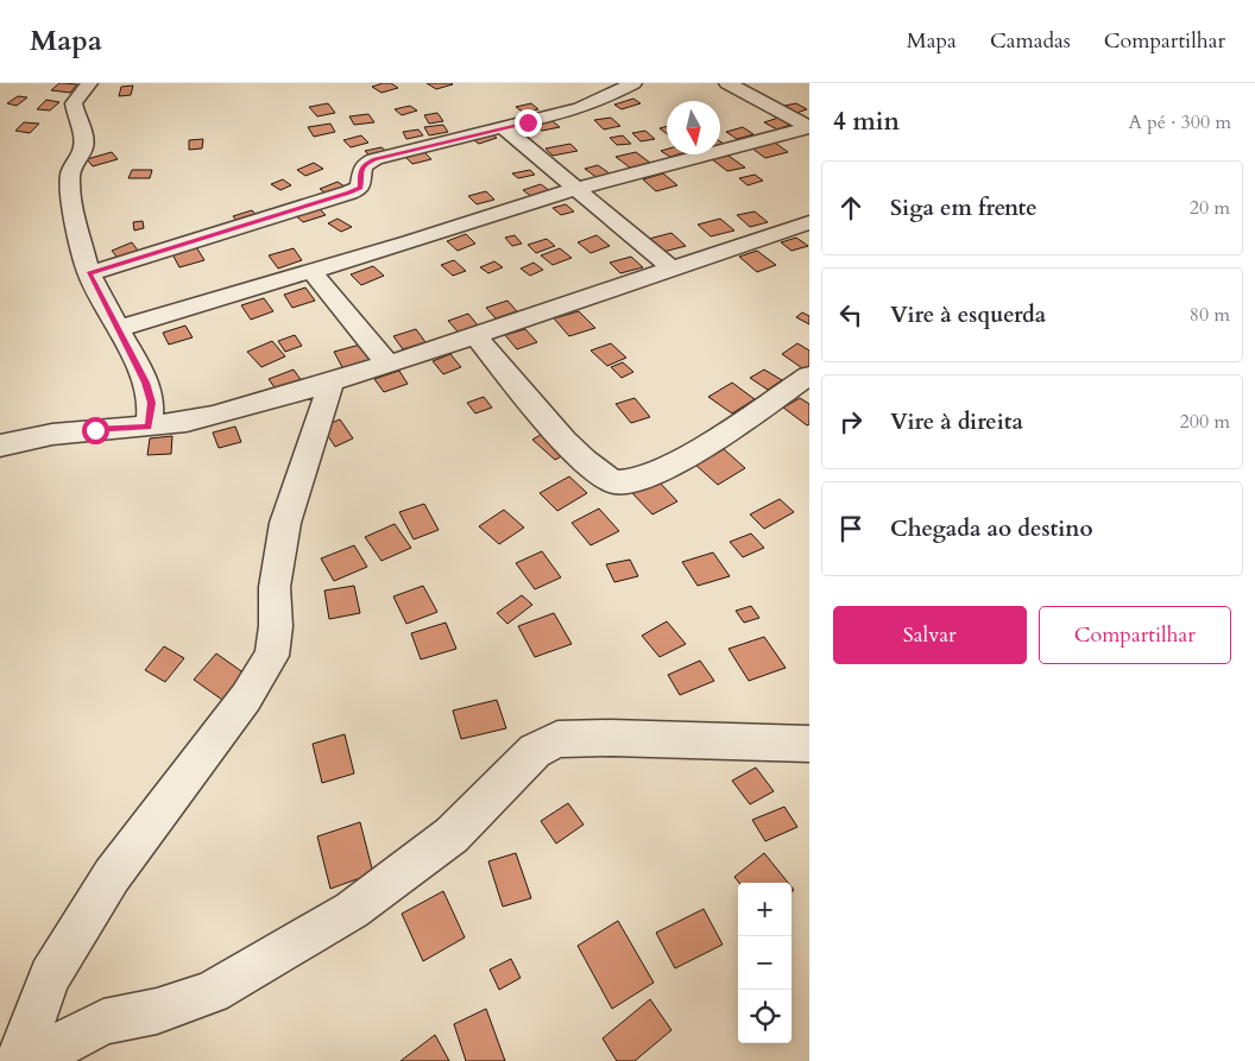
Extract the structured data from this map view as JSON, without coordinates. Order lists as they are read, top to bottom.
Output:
{
  "north": "bottom",
  "page": {
    "header": "Mapa",
    "nav": ["Mapa", "Camadas", "Compartilhar"],
    "heading": ["4 min", "A pé · 300 m"],
    "list": [
      ["Siga em frente", "20 m"],
      ["Vire à esquerda", "80 m"],
      ["Vire à direita", "200 m"],
      "Chegada ao destino"
    ],
    "buttons": ["Salvar", "Compartilhar"],
    "map_buttons": ["+", "−"]
  }
}
